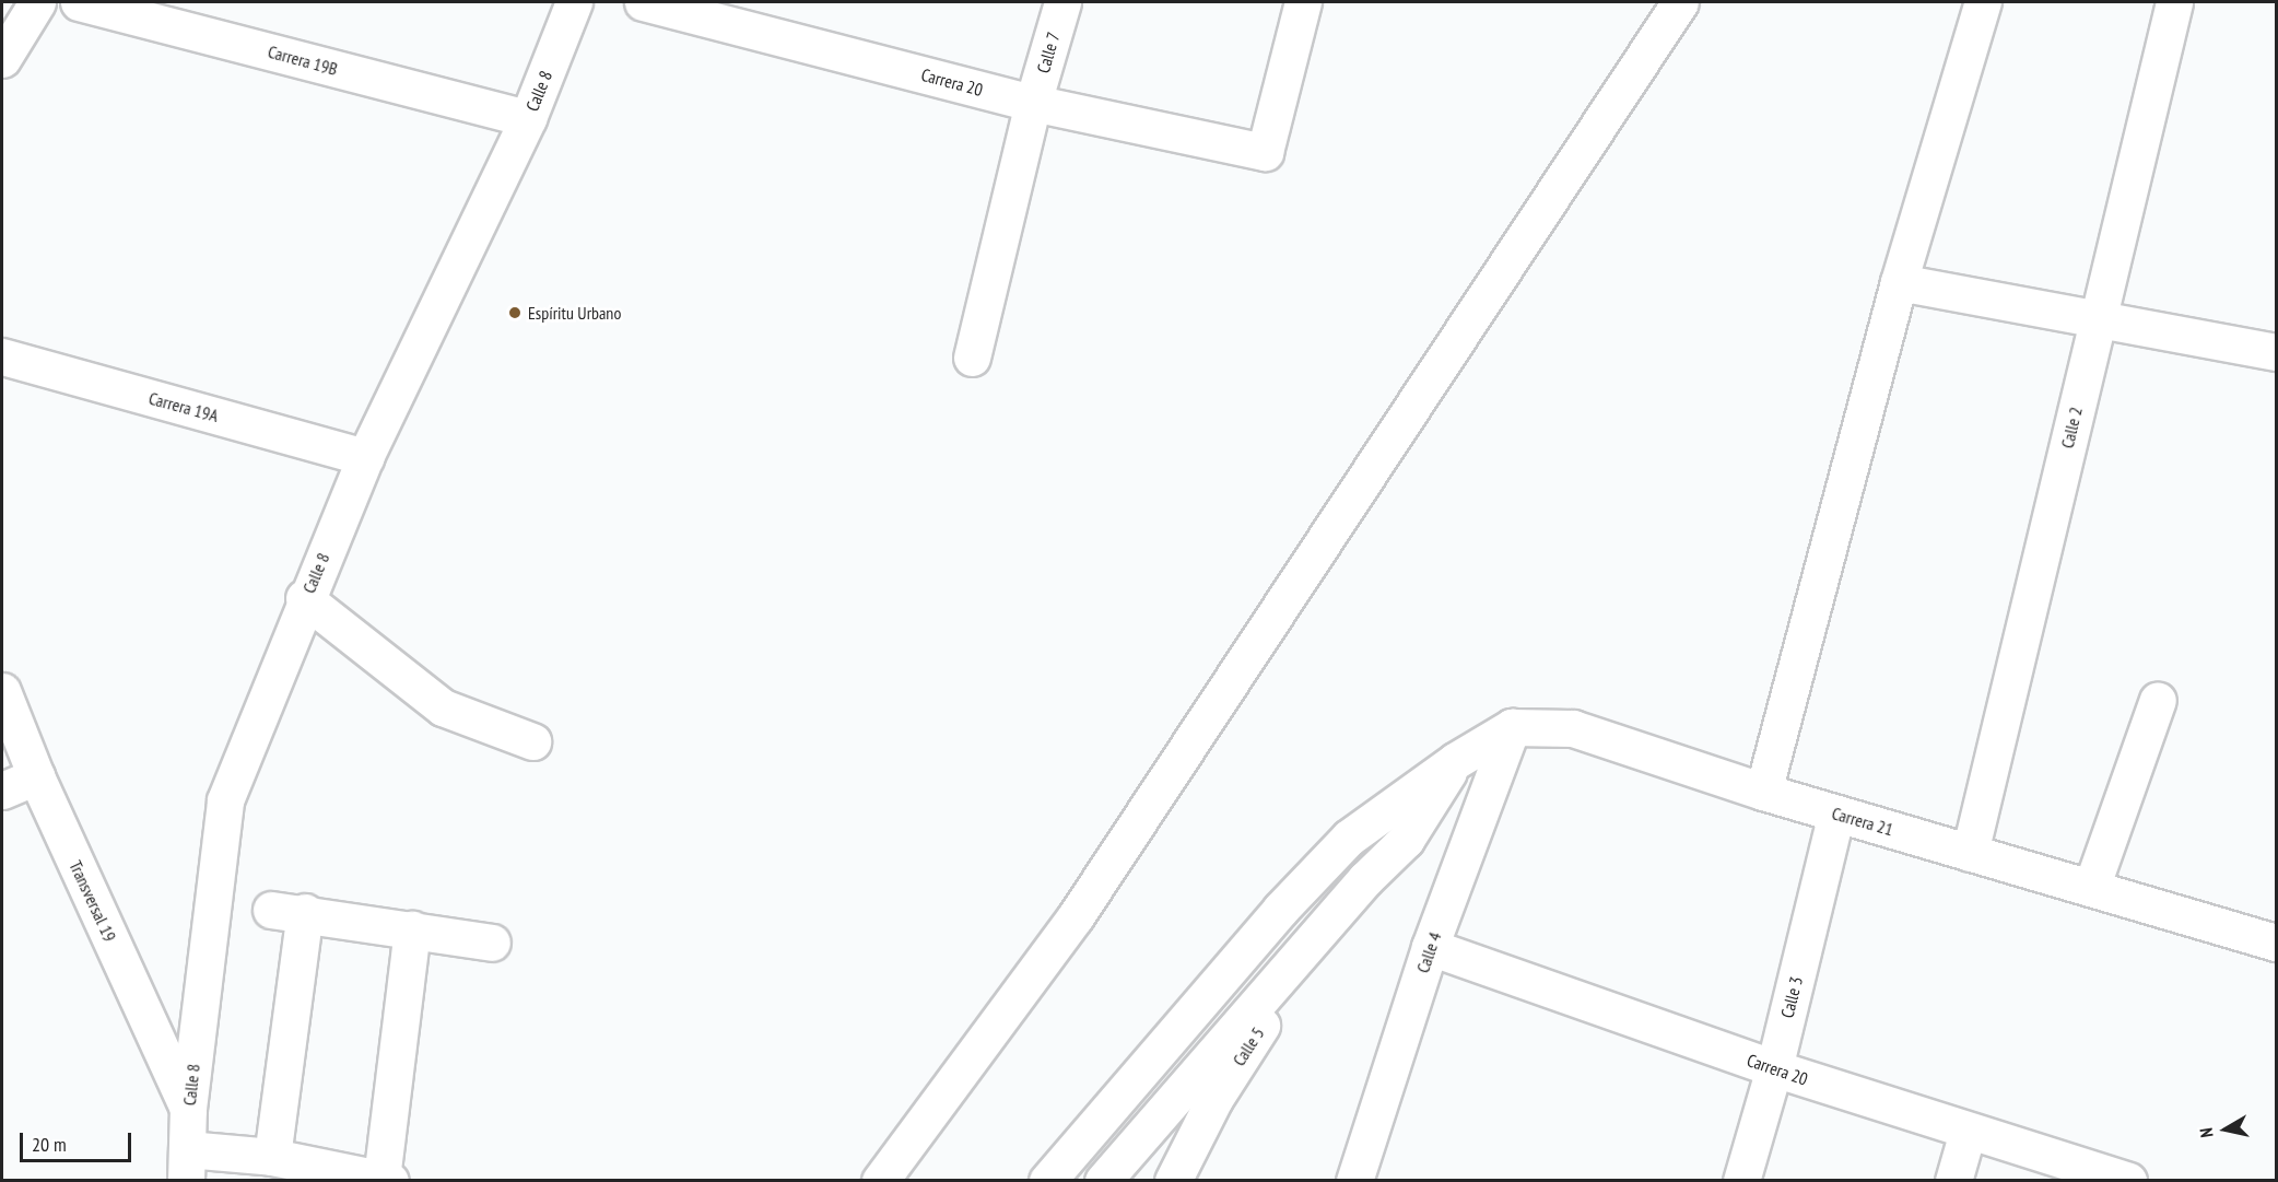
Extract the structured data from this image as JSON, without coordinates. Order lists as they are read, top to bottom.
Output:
{
  "streets": {
    "street": [
      "Calle 7",
      "Carrera 19B",
      "Carrera 20",
      "Calle 8",
      "Carrera 19A",
      "Calle 2",
      "Carrera 21",
      "Transversal 19",
      "Calle 4",
      "Calle 3",
      "Calle 5"
    ]
  },
  "crossings": [
    ["Calle 7", "Carrera 20"],
    ["Carrera 19B", "Calle 8"],
    ["Carrera 20", "Calle 4"],
    ["Carrera 20", "Calle 3"],
    ["Calle 8", "Carrera 19A"],
    ["Calle 8", "Transversal 19"],
    ["Calle 2", "Carrera 21"],
    ["Carrera 21", "Calle 4"],
    ["Carrera 21", "Calle 3"]
  ],
  "places": ["Espíritu Urbano"],
  "scale_bar": "20 m",
  "north": "left"
}
